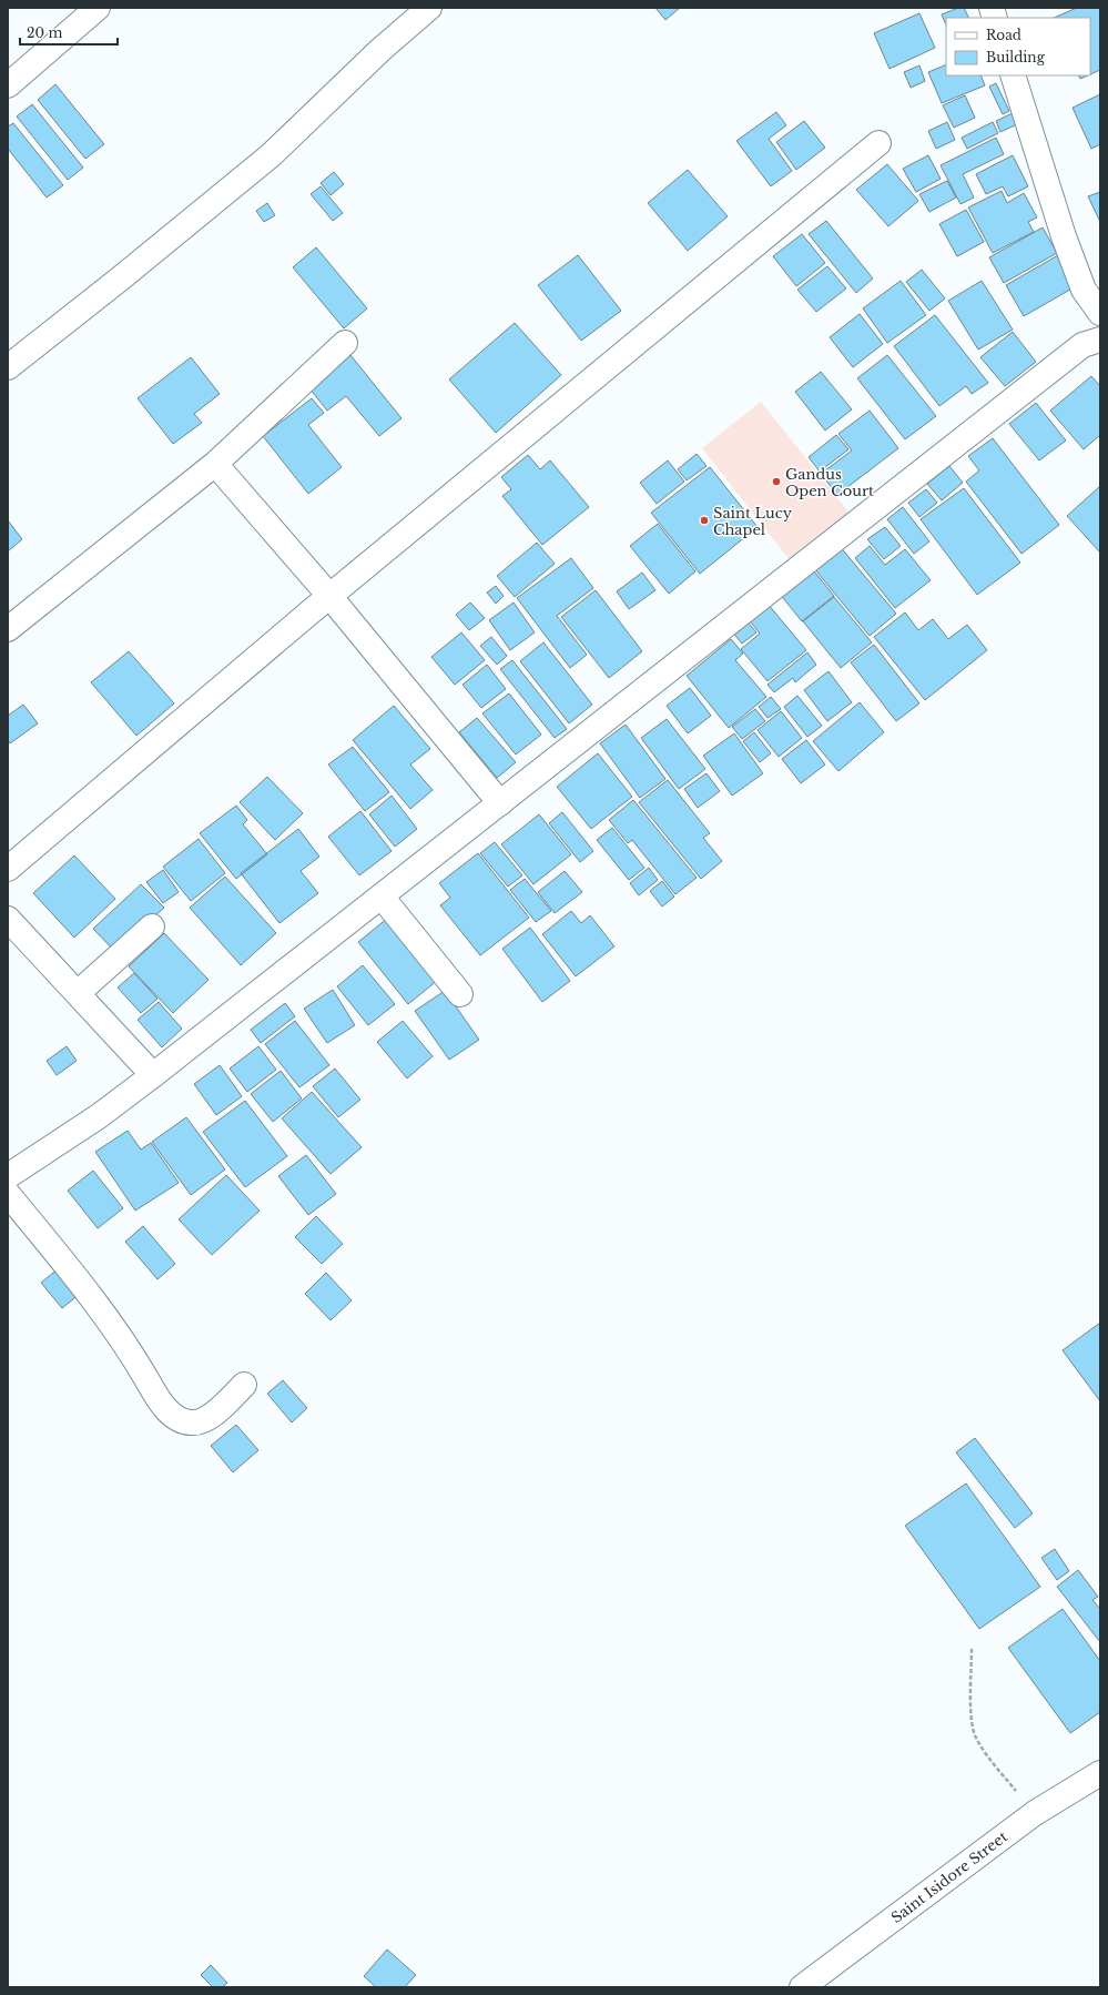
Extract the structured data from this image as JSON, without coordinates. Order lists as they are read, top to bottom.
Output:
{
  "streets": {
    "street": ["Saint Isidore Street"]
  },
  "places": ["Gandus Open Court", "Saint Lucy Chapel"],
  "legend": ["Road", "Building"],
  "scale_bar": "20 m"
}
